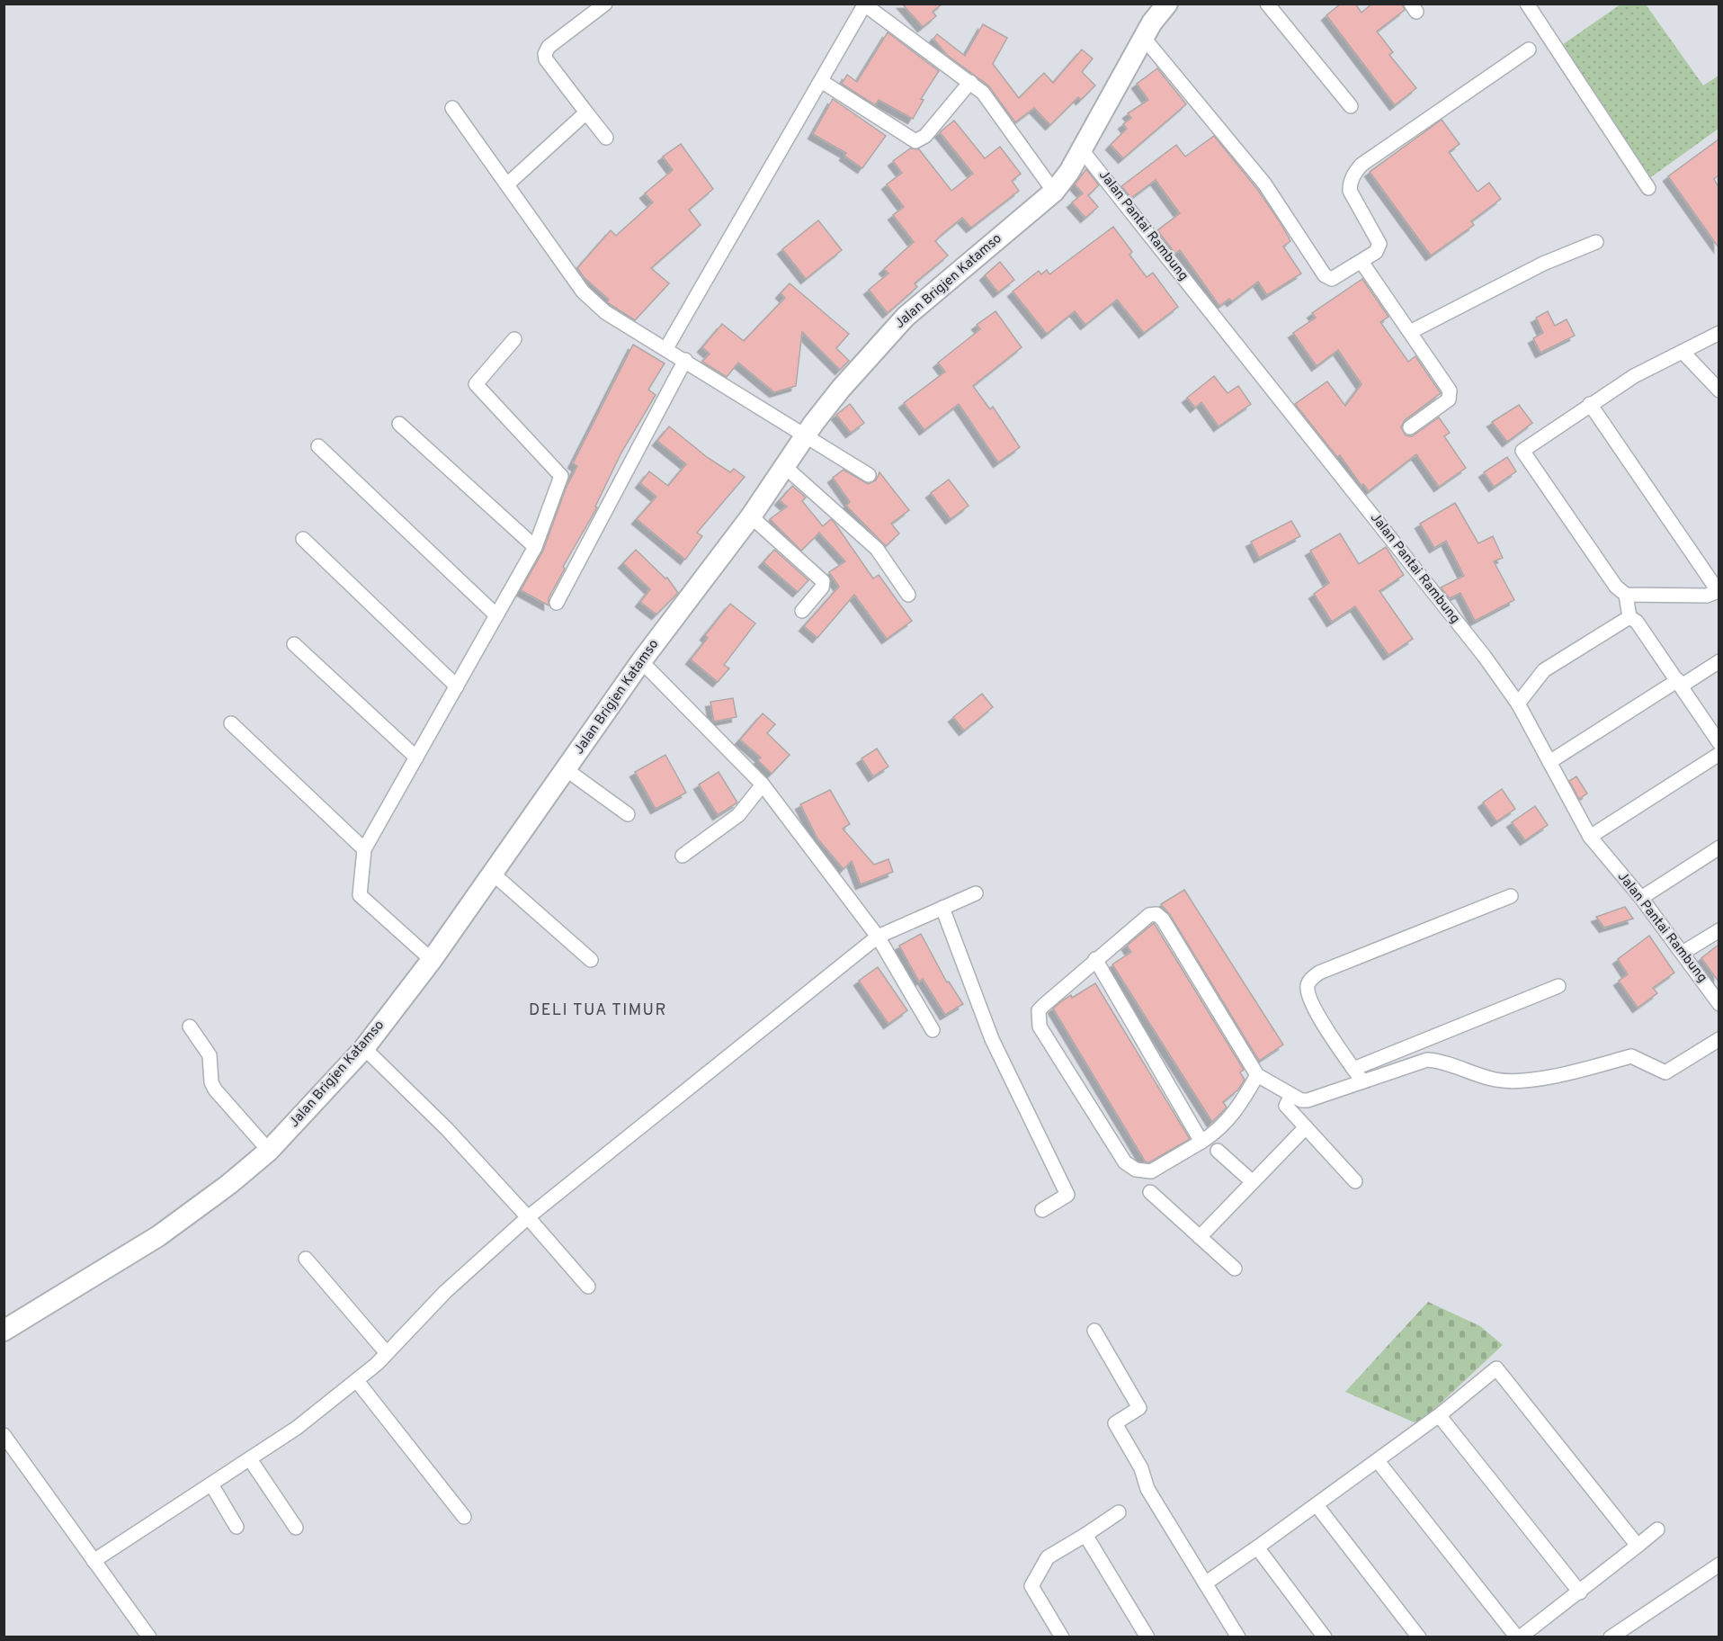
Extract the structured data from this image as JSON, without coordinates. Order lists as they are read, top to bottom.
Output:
{
  "streets": {
    "main road": ["Jalan Brigjen Katamso"],
    "street": ["Jalan Pantai Rambung"]
  },
  "crossings": [
    ["Jalan Pantai Rambung", "Jalan Brigjen Katamso"]
  ],
  "districts": ["DELI TUA TIMUR"]
}
